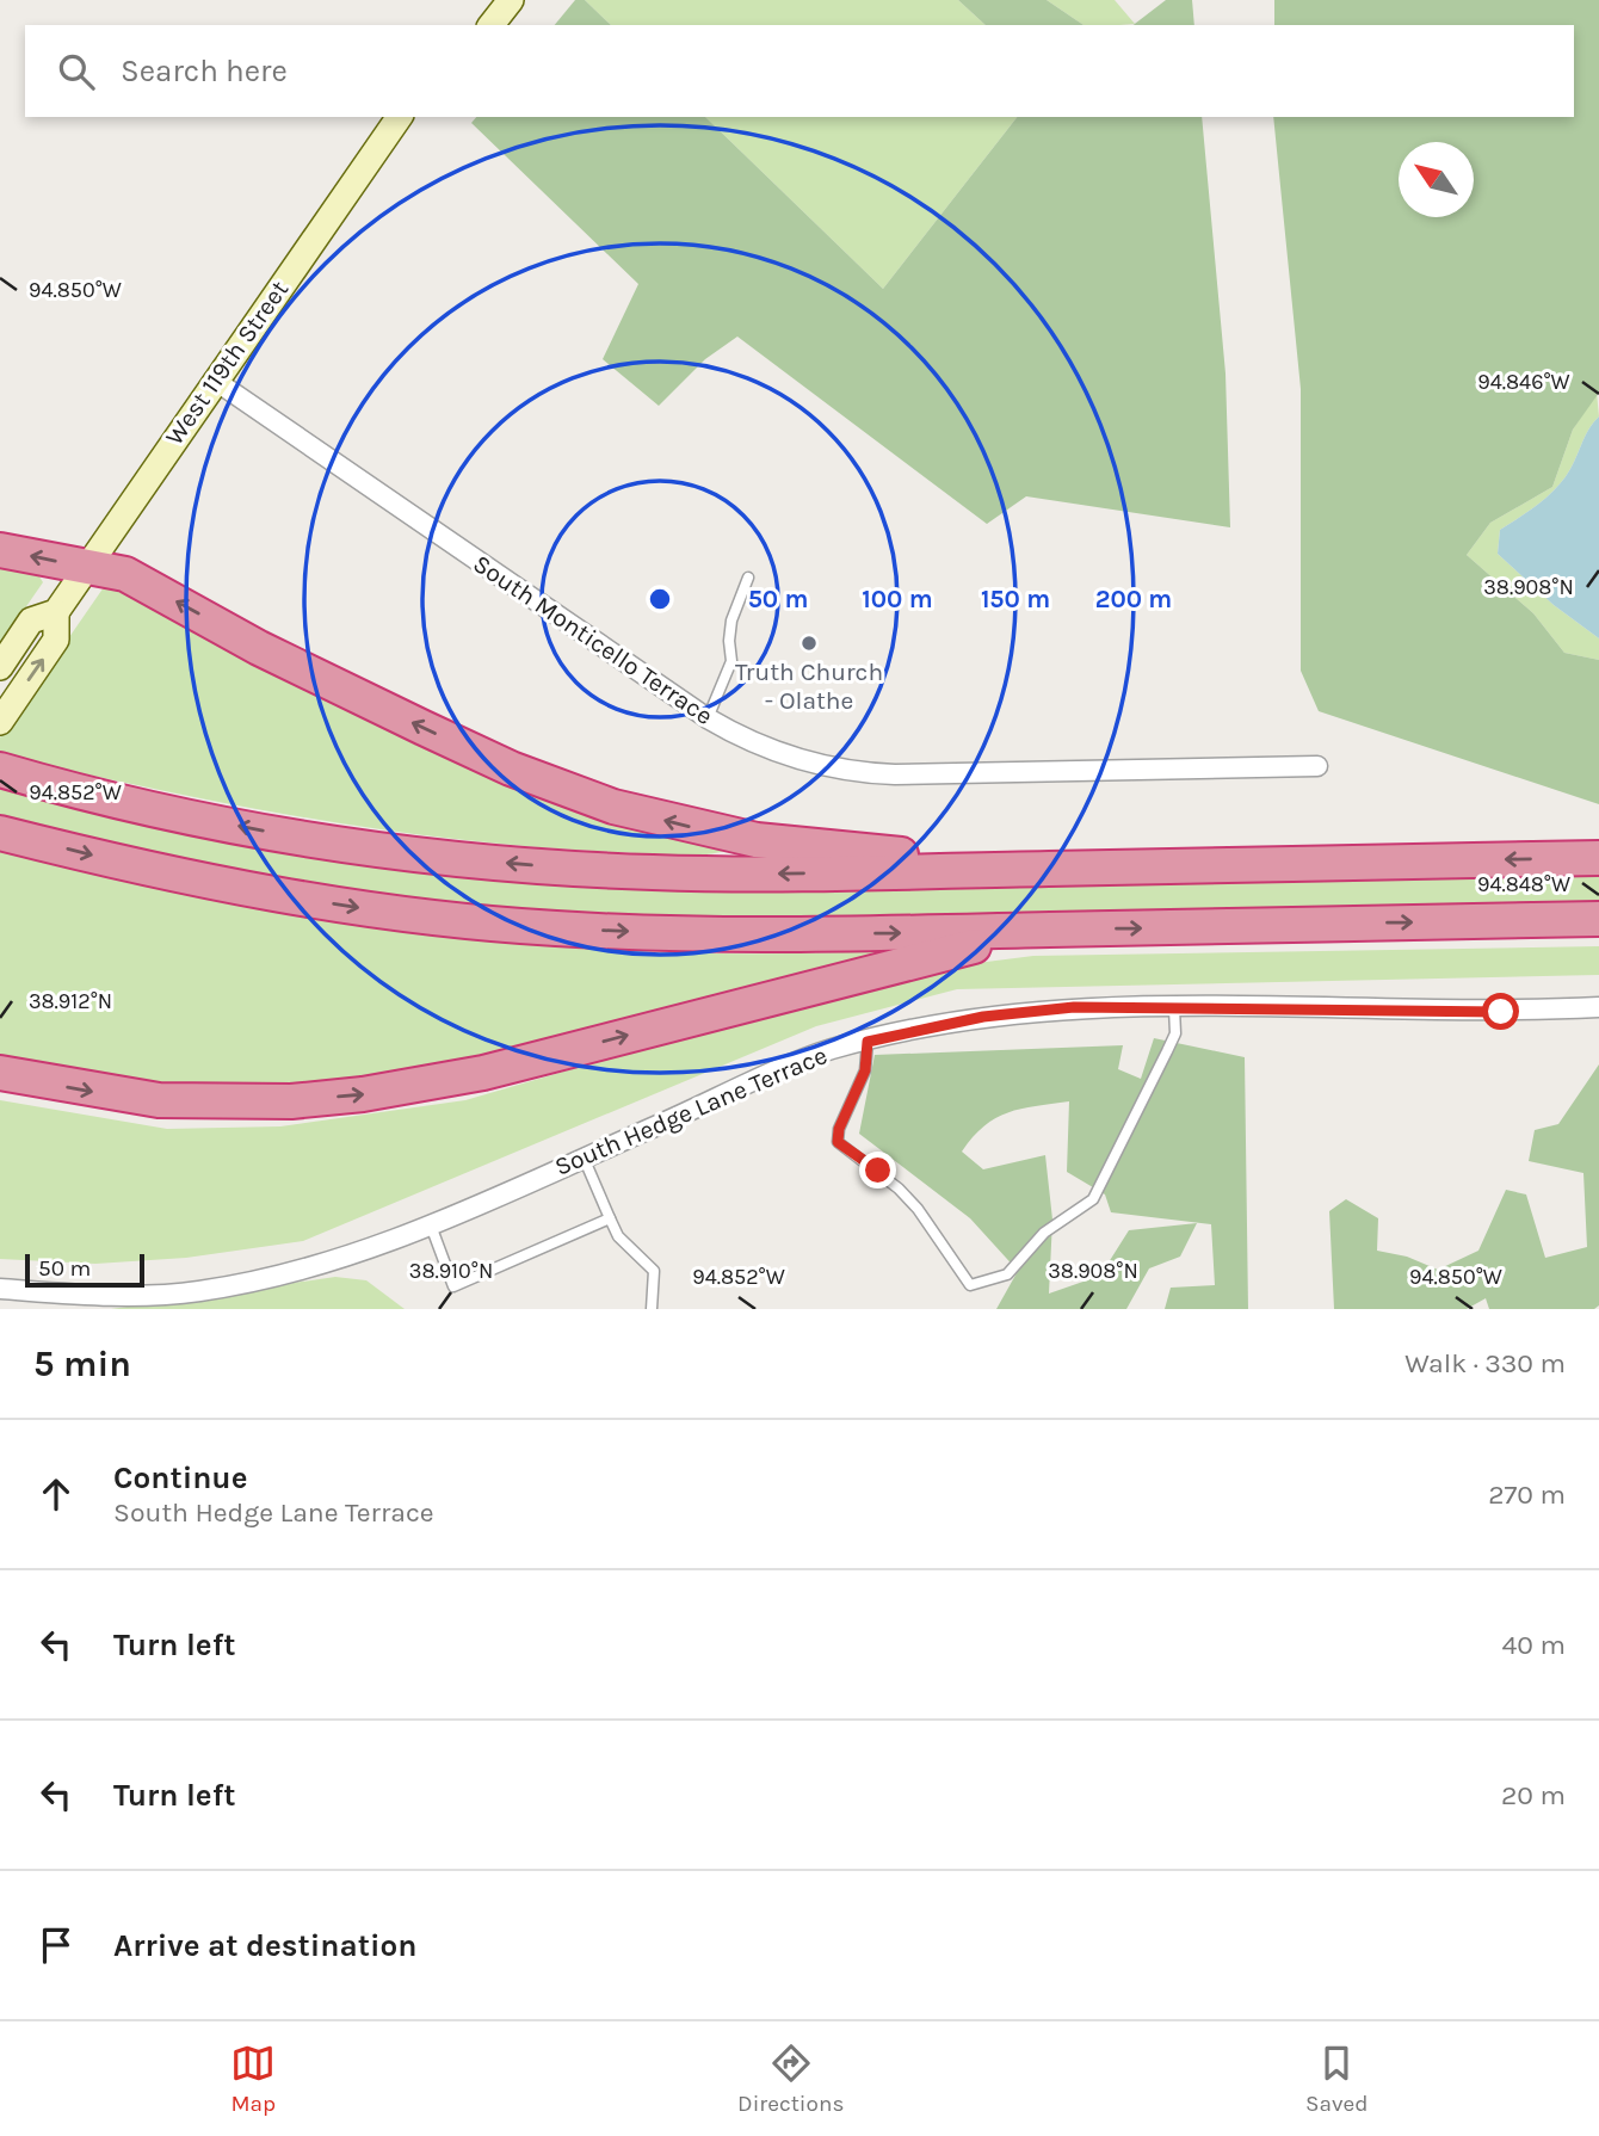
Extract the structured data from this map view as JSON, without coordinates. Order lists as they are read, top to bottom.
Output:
{
  "streets": {
    "main road": ["West 119th Street"],
    "street": ["South Monticello Terrace", "South Hedge Lane Terrace"]
  },
  "crossings": [
    ["West 119th Street", "South Monticello Terrace"]
  ],
  "places": ["Truth Church - Olathe"],
  "scale_bar": "50 m",
  "north": "top left",
  "page": {
    "search": "Search here",
    "scale": "50 m",
    "heading": ["5 min", "Walk · 330 m"],
    "list": [
      ["Continue", "South Hedge Lane Terrace", "270 m"],
      ["Turn left", "40 m"],
      ["Turn left", "20 m"],
      "Arrive at destination"
    ],
    "nav": ["Map", "Directions", "Saved"]
  },
  "coordinates": [
    "94.850°W",
    "94.846°W",
    "38.908°N",
    "94.852°W",
    "94.848°W",
    "38.912°N",
    "38.910°N"
  ],
  "rings": [
    "50 m",
    "100 m",
    "150 m",
    "200 m"
  ]
}
